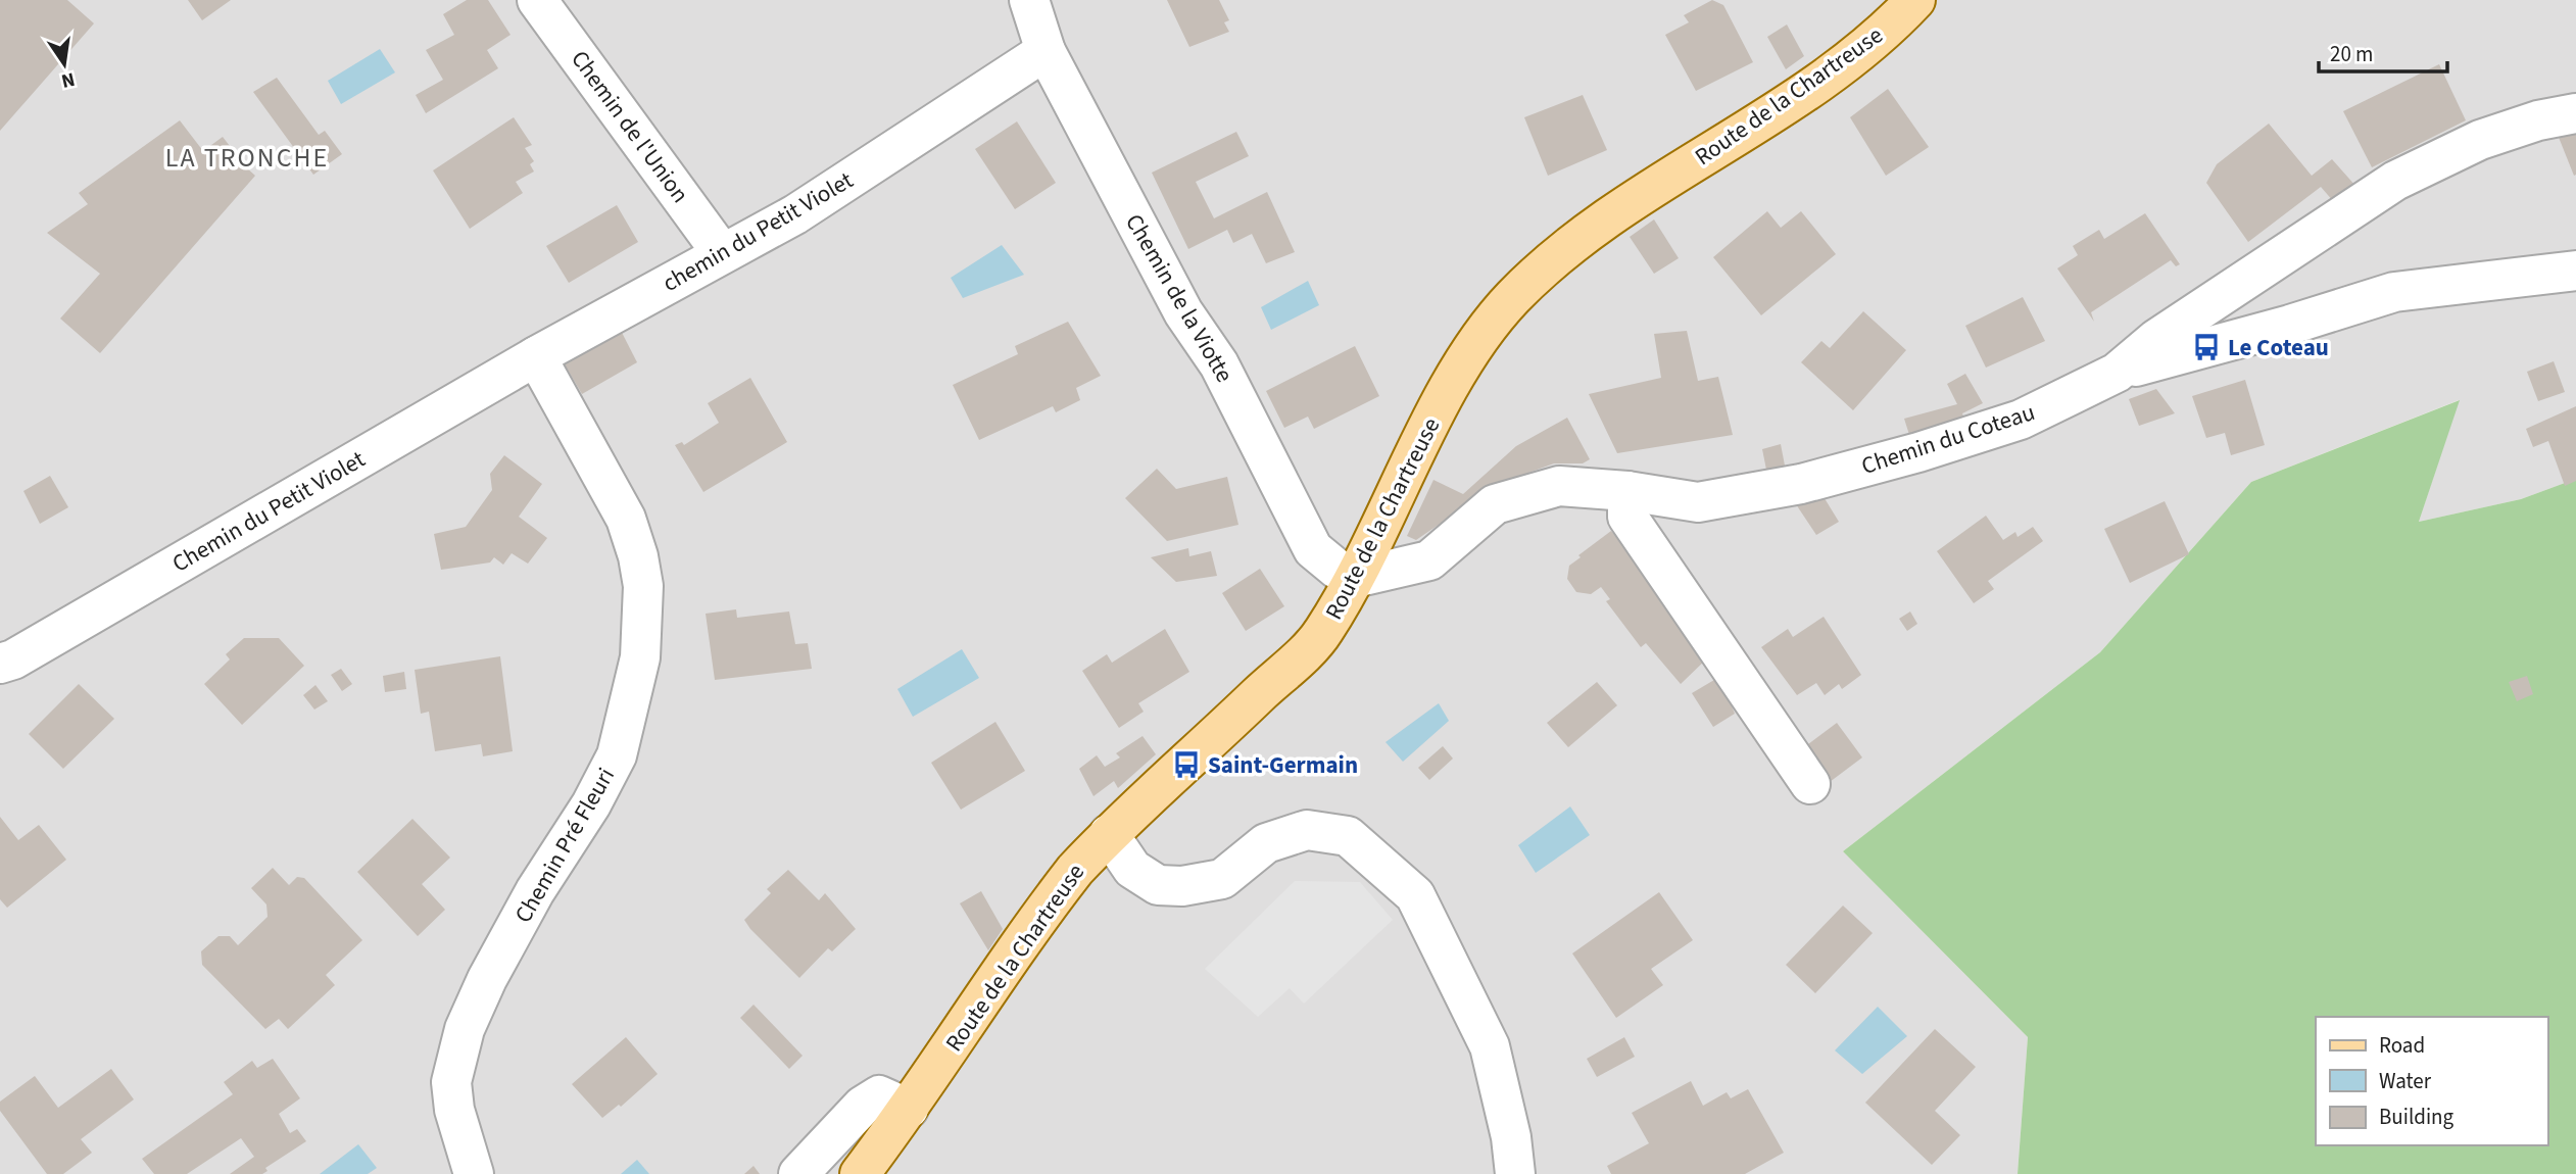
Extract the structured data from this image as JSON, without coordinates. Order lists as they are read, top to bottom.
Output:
{
  "streets": {
    "main road": ["Route de la Chartreuse"],
    "street": [
      "Chemin de l'Union",
      "chemin du Petit Violet",
      "Chemin de la Viotte",
      "Chemin du Coteau",
      "Chemin du Petit Violet",
      "Chemin Pré Fleuri"
    ]
  },
  "crossings": [
    ["Route de la Chartreuse", "Chemin de la Viotte"],
    ["Route de la Chartreuse", "Chemin du Coteau"],
    ["Chemin de l'Union", "chemin du Petit Violet"],
    ["chemin du Petit Violet", "Chemin de la Viotte"],
    ["chemin du Petit Violet", "Chemin du Petit Violet"],
    ["chemin du Petit Violet", "Chemin Pré Fleuri"],
    ["Chemin de la Viotte", "Chemin du Coteau"],
    ["Chemin du Petit Violet", "Chemin Pré Fleuri"]
  ],
  "districts": ["LA TRONCHE"],
  "places": {
    "bus stop": ["Le Coteau", "Saint-Germain"]
  },
  "legend": ["Road", "Water", "Building"],
  "scale_bar": "20 m",
  "north": "bottom"
}
